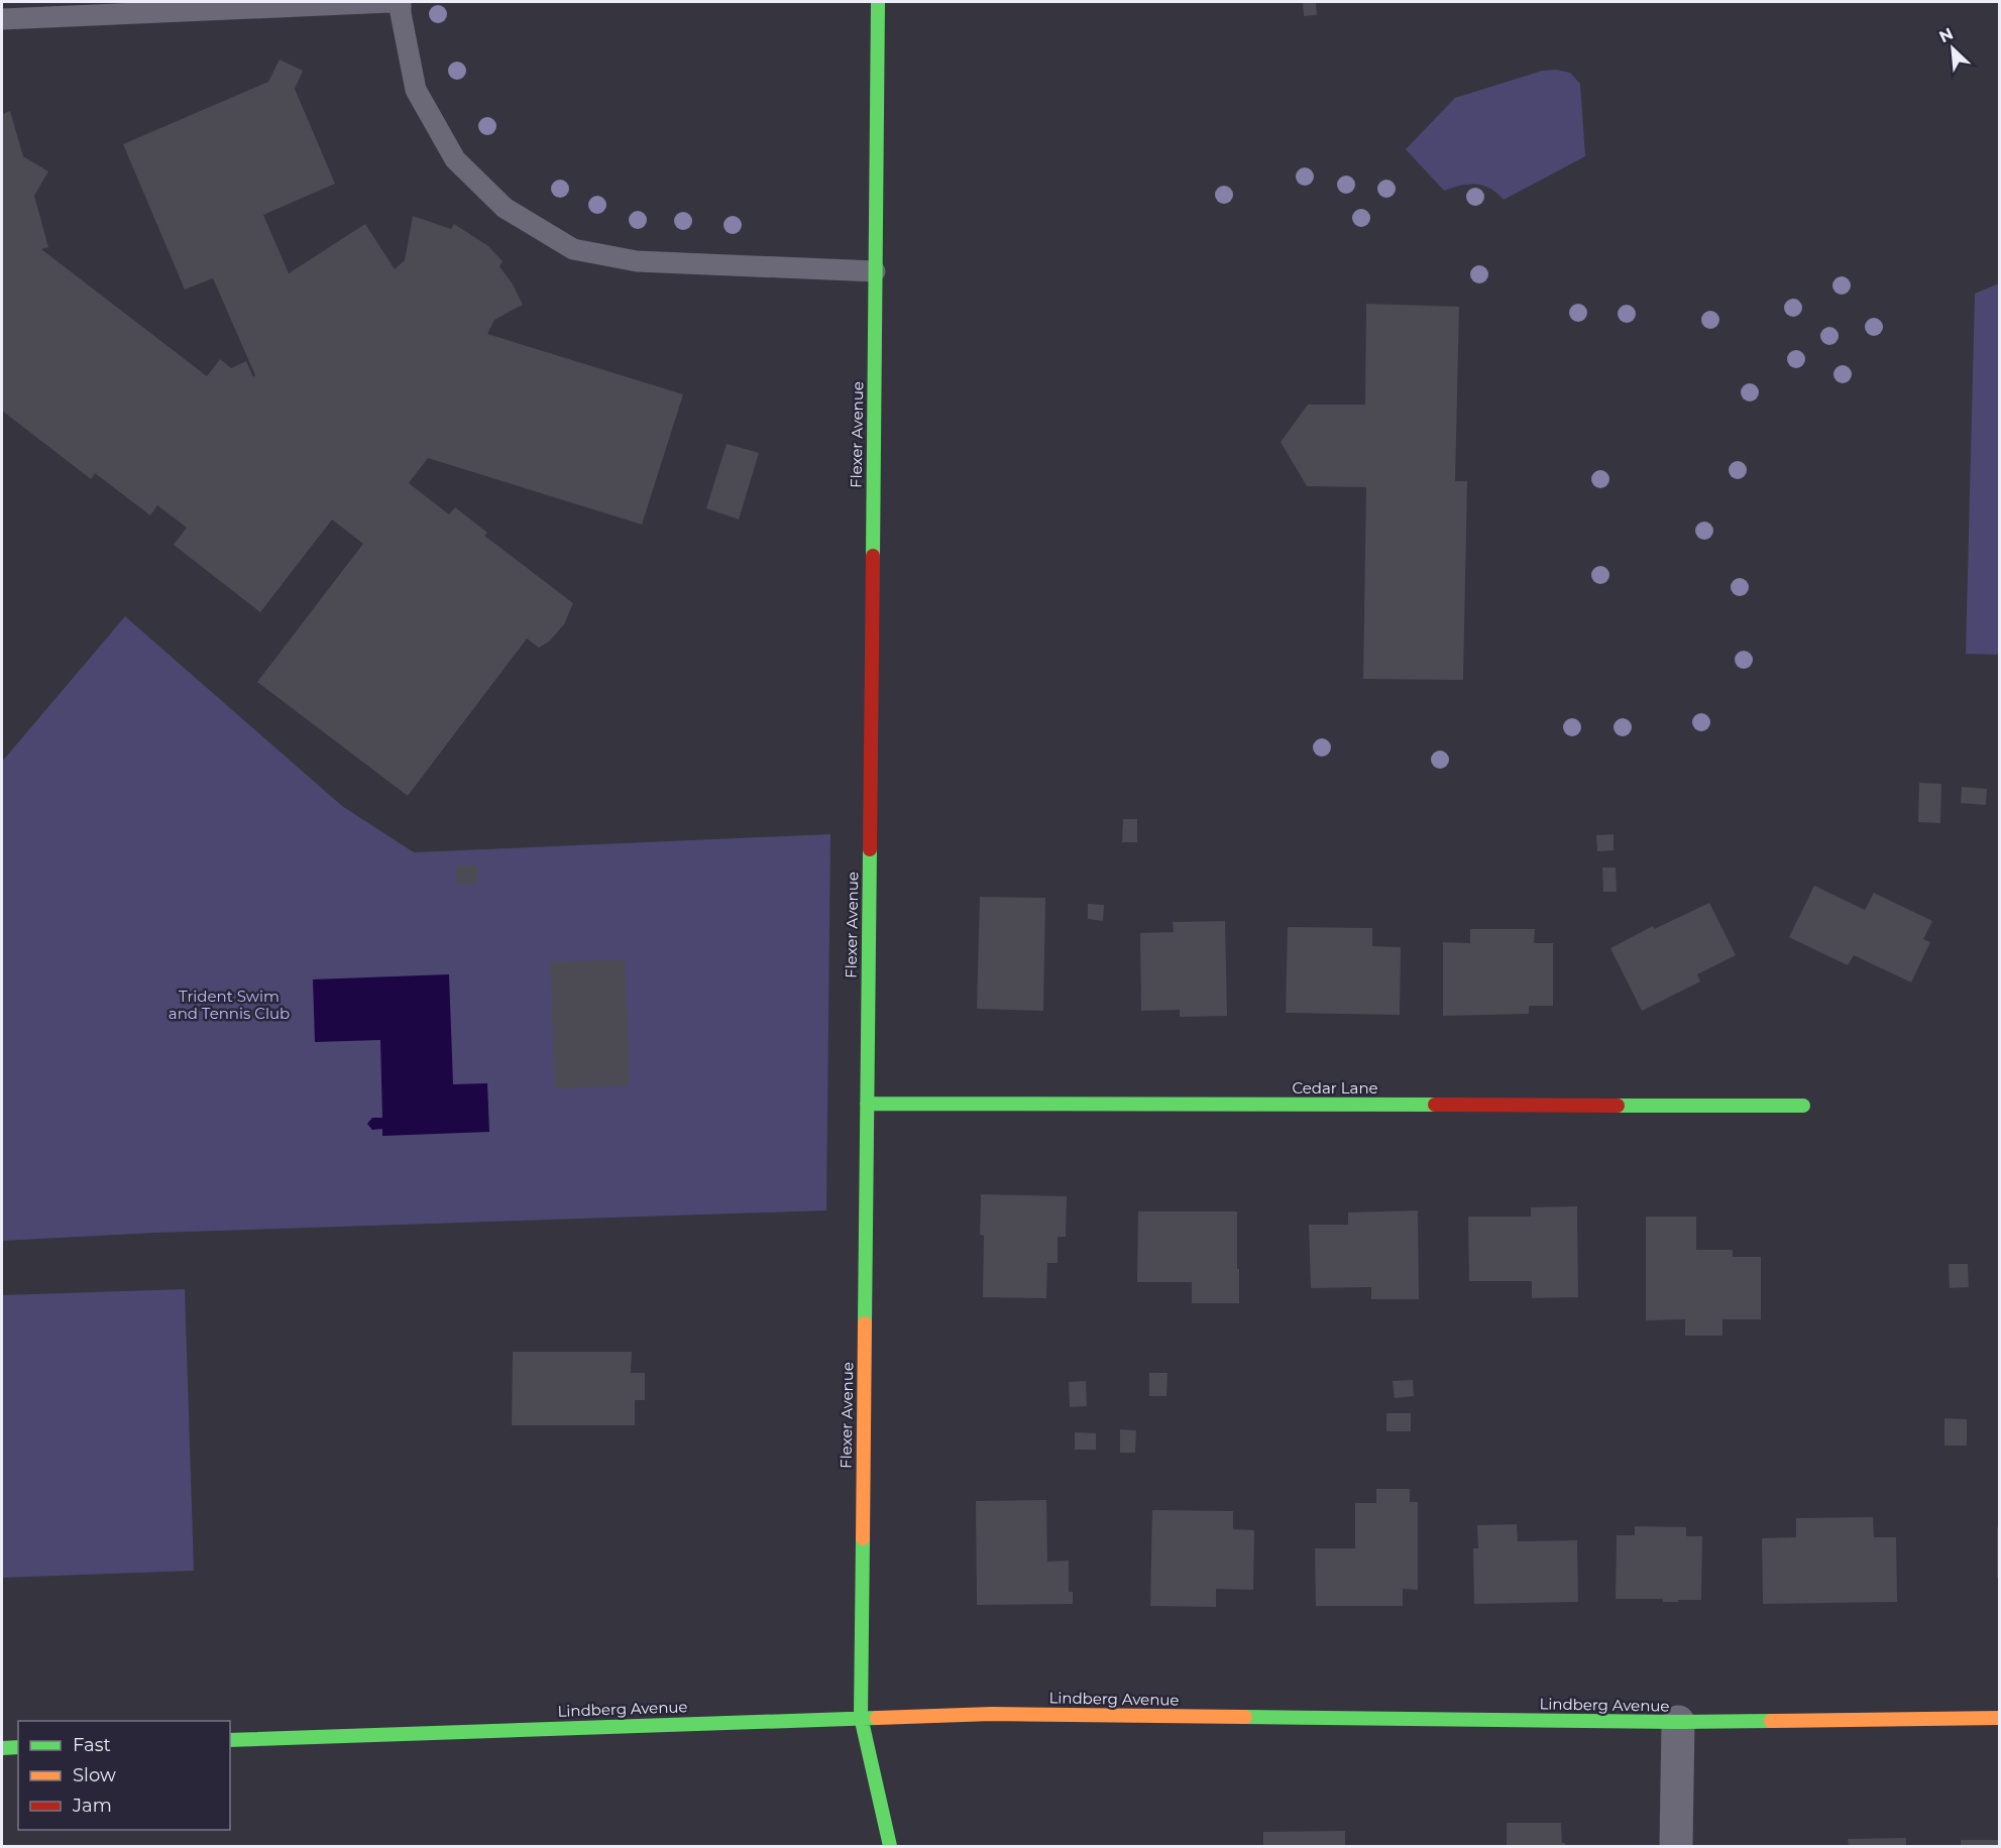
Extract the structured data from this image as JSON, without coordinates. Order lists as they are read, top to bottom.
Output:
{
  "streets": {
    "street": ["Flexer Avenue", "Cedar Lane", "Lindberg Avenue"]
  },
  "crossings": [
    ["Flexer Avenue", "Cedar Lane"],
    ["Flexer Avenue", "Lindberg Avenue"]
  ],
  "parks": ["Trident Swim and Tennis Club"],
  "legend": ["Fast", "Slow", "Jam"],
  "north": "top left"
}
